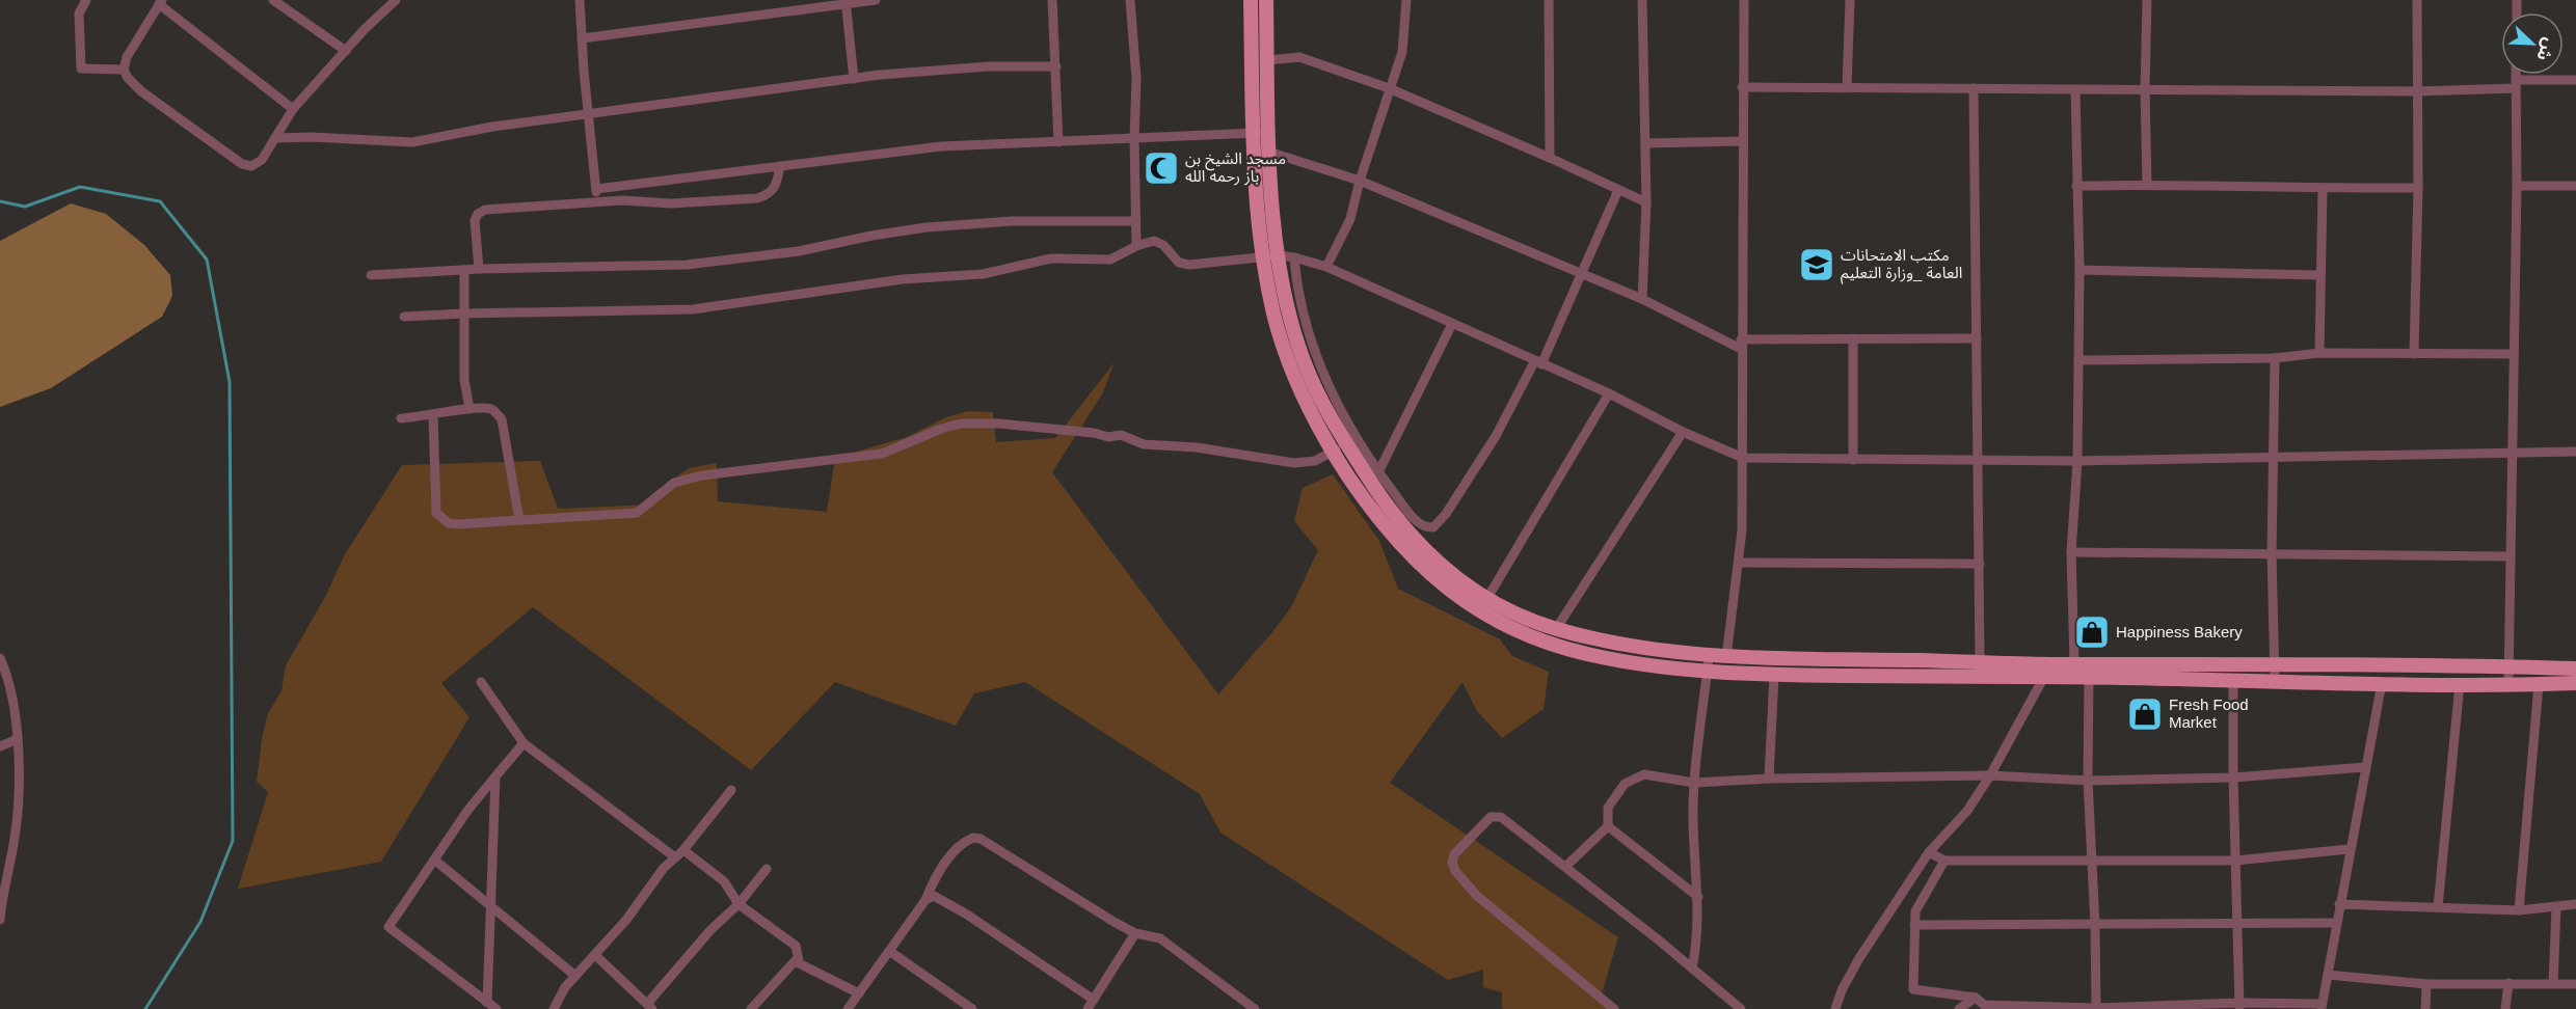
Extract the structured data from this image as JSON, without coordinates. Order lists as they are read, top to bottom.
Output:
{
  "places": {
    "mosque": ["مسجد الشيخ بن باز رحمه الله"],
    "school or university": ["مكتب الامتحانات العامة _وزارة التعليم"],
    "shop": ["Happiness Bakery", "Fresh Food Market"]
  },
  "north": "bottom right"
}
